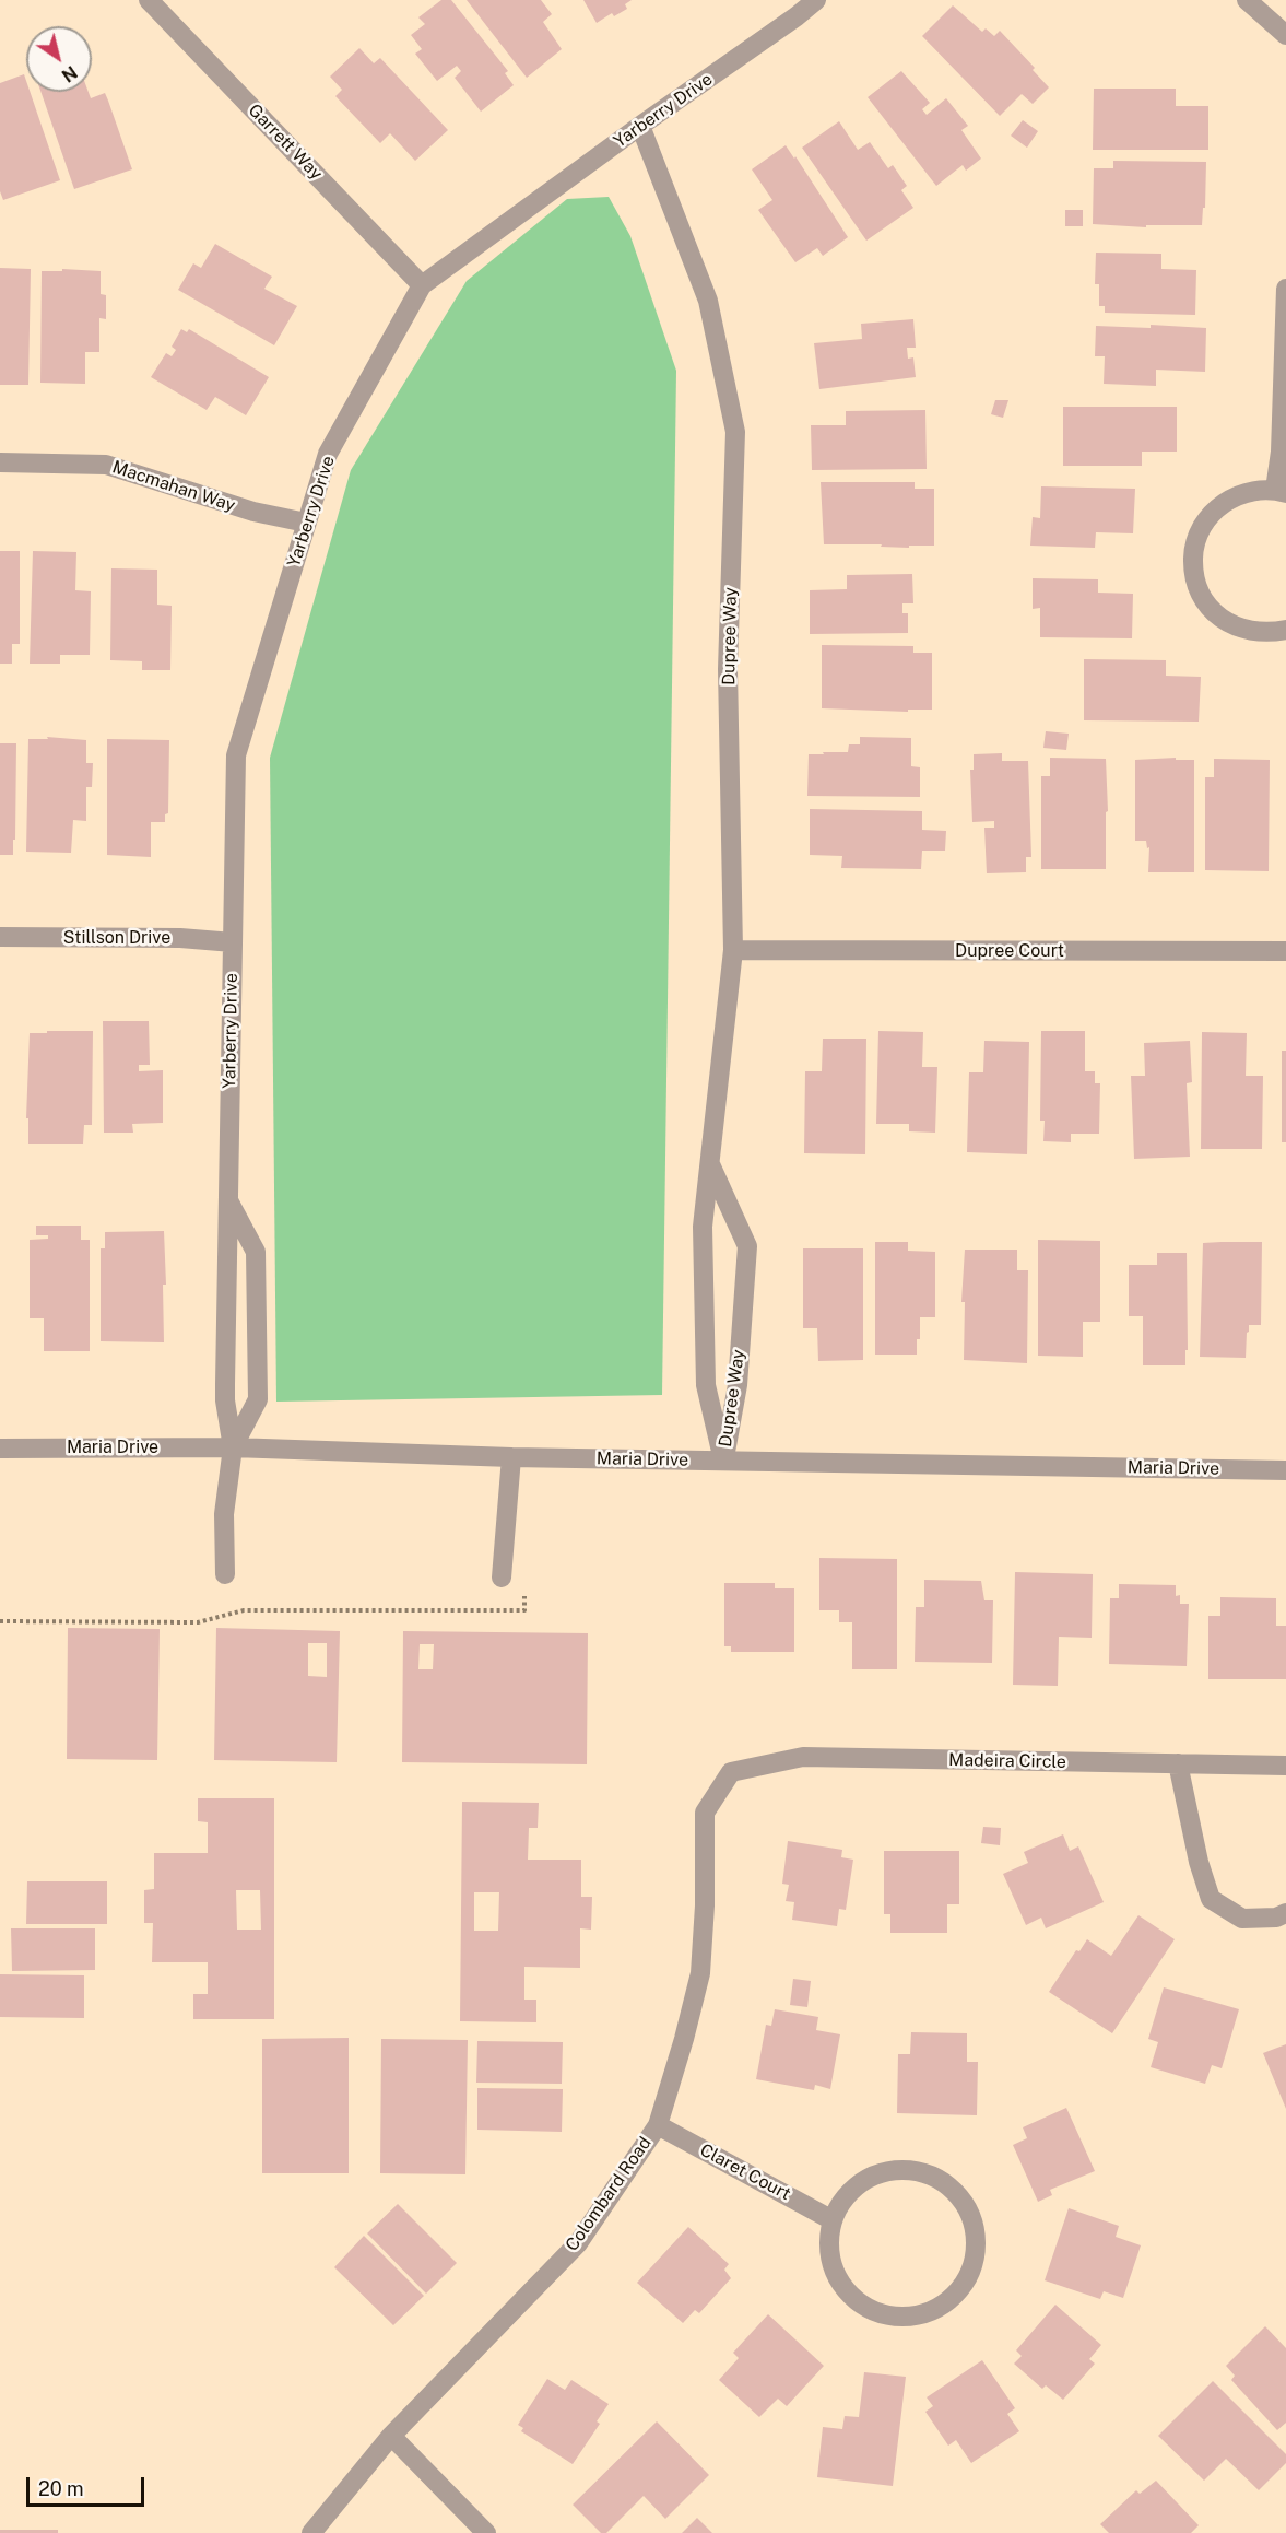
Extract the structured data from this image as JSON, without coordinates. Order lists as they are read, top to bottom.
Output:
{
  "streets": {
    "street": [
      "Yarberry Drive",
      "Garrett Way",
      "Macmahan Way",
      "Dupree Way",
      "Stillson Drive",
      "Dupree Court",
      "Maria Drive",
      "Madeira Circle",
      "Claret Court",
      "Colombard Road"
    ]
  },
  "crossings": [
    ["Yarberry Drive", "Garrett Way"],
    ["Yarberry Drive", "Macmahan Way"],
    ["Yarberry Drive", "Dupree Way"],
    ["Yarberry Drive", "Stillson Drive"],
    ["Yarberry Drive", "Maria Drive"],
    ["Dupree Way", "Dupree Court"],
    ["Dupree Way", "Maria Drive"],
    ["Madeira Circle", "Colombard Road"],
    ["Claret Court", "Colombard Road"]
  ],
  "scale_bar": "20 m",
  "north": "bottom right"
}
